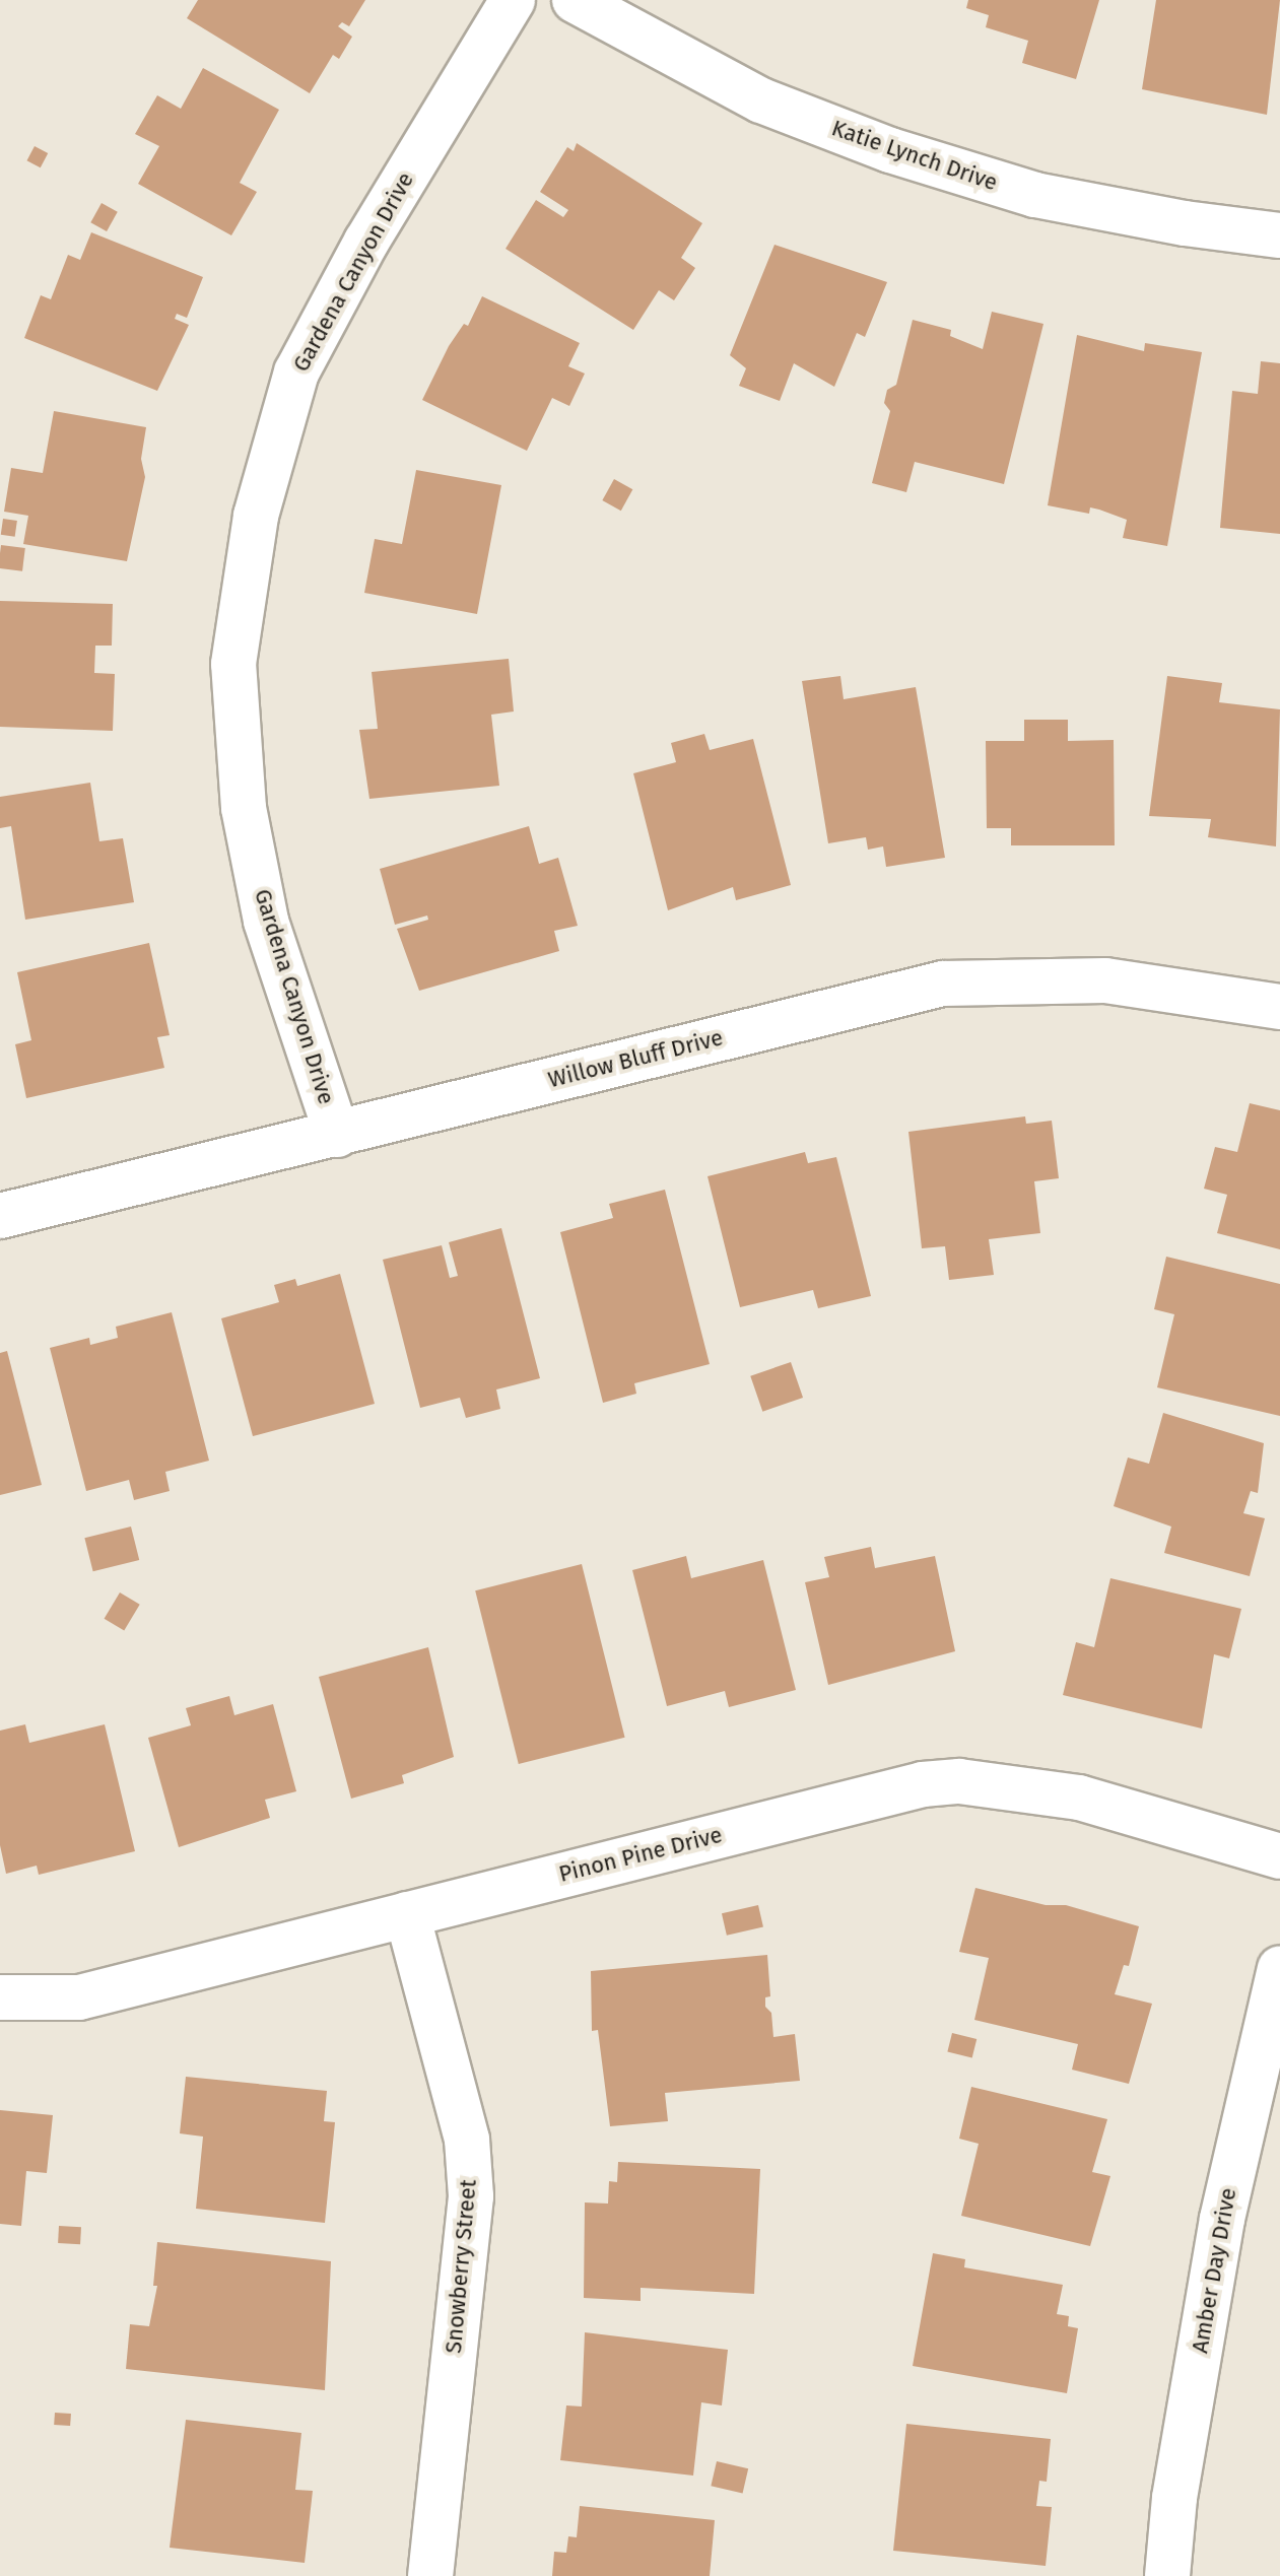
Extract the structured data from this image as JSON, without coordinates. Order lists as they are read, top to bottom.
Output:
{
  "streets": {
    "street": [
      "Katie Lynch Drive",
      "Gardena Canyon Drive",
      "Willow Bluff Drive",
      "Pinon Pine Drive",
      "Snowberry Street",
      "Amber Day Drive"
    ]
  },
  "crossings": [
    ["Gardena Canyon Drive", "Willow Bluff Drive"],
    ["Pinon Pine Drive", "Snowberry Street"]
  ]
}
